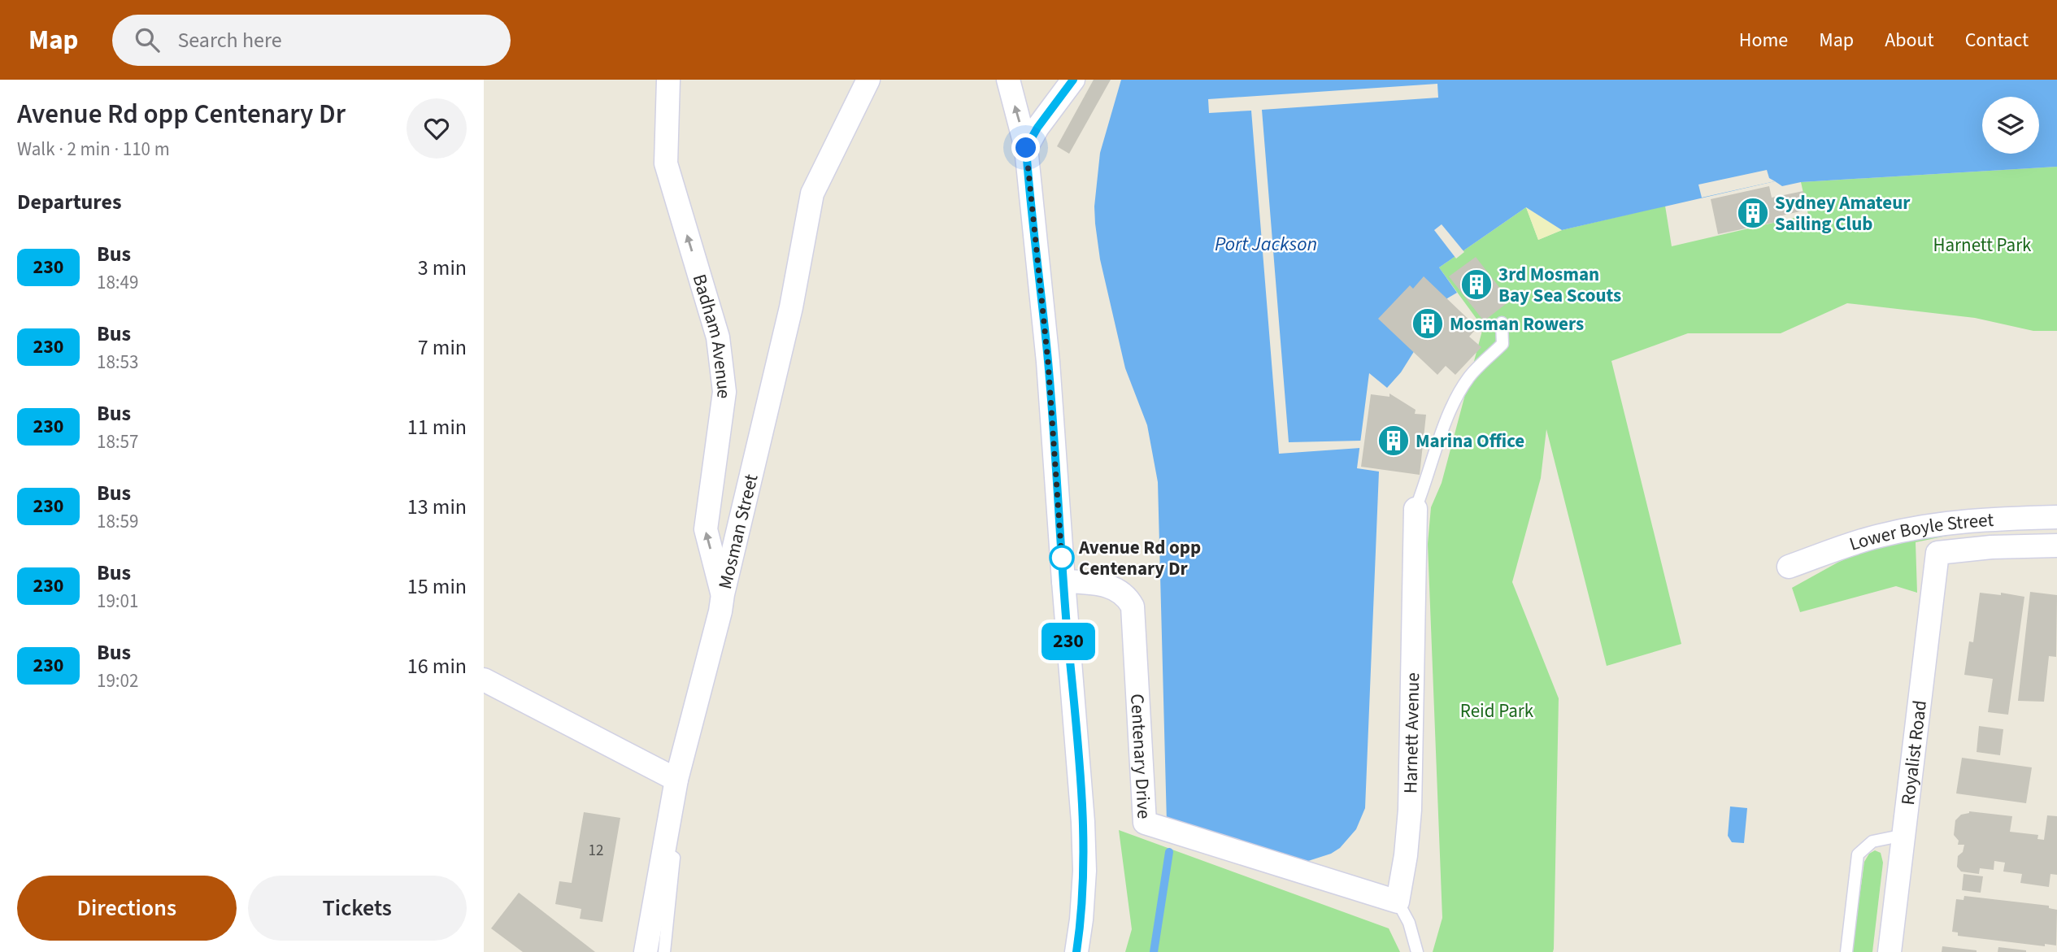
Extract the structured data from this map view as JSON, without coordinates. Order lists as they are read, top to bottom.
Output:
{
  "streets": {
    "street": [
      "Badham Avenue",
      "Mosman Street",
      "Lower Boyle Street",
      "Harnett Avenue",
      "Royalist Road",
      "Centenary Drive"
    ]
  },
  "crossings": [
    ["Badham Avenue", "Mosman Street"],
    ["Harnett Avenue", "Centenary Drive"]
  ],
  "one_way": ["Badham Avenue"],
  "water": ["Port Jackson"],
  "parks": ["Harnett Park", "Reid Park"],
  "places": {
    "building": [
      "Sydney Amateur Sailing Club",
      "3rd Mosman Bay Sea Scouts",
      "Mosman Rowers",
      "Marina Office"
    ],
    "other": ["Avenue Rd opp Centenary Dr"]
  },
  "lines": ["bus line 230"],
  "house_numbers": ["12"],
  "page": {
    "header": "Map",
    "search": "Search here",
    "nav": [
      "Home",
      "Map",
      "About",
      "Contact"
    ],
    "heading": [
      ["Avenue Rd opp Centenary Dr", "Walk · 2 min · 110 m"],
      "Departures"
    ],
    "on_map": "230",
    "list": [
      {
        "mark": "230",
        "name": "Bus",
        "note": "18:49",
        "value": "3 min"
      },
      {
        "mark": "230",
        "name": "Bus",
        "note": "18:53",
        "value": "7 min"
      },
      {
        "mark": "230",
        "name": "Bus",
        "note": "18:57",
        "value": "11 min"
      },
      {
        "mark": "230",
        "name": "Bus",
        "note": "18:59",
        "value": "13 min"
      },
      {
        "mark": "230",
        "name": "Bus",
        "note": "19:01",
        "value": "15 min"
      },
      {
        "mark": "230",
        "name": "Bus",
        "note": "19:02",
        "value": "16 min"
      }
    ],
    "buttons": ["Directions", "Tickets"]
  }
}
